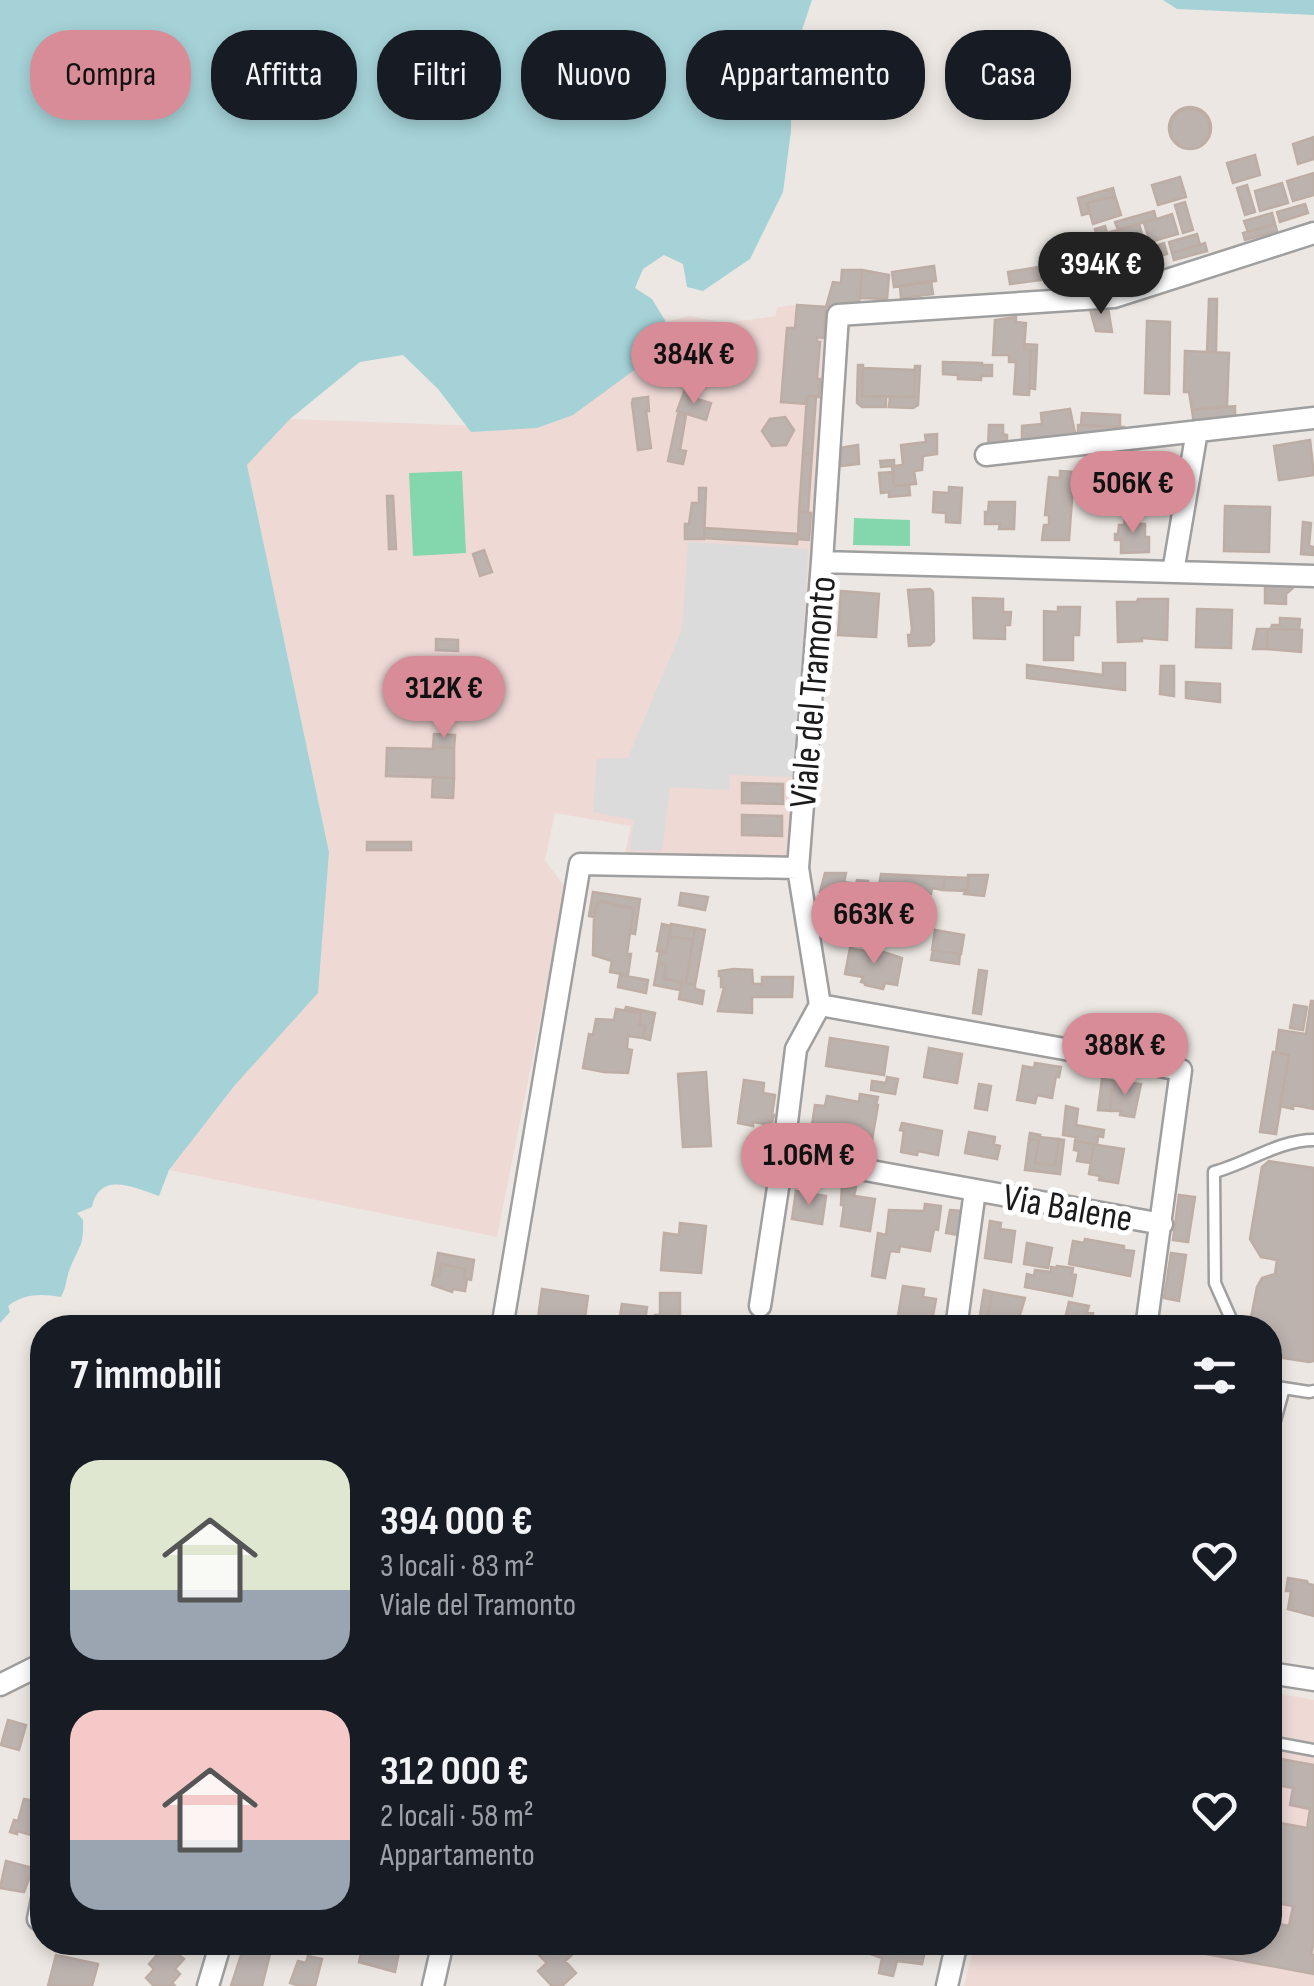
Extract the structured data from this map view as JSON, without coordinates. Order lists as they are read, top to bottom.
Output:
{
  "streets": {
    "street": ["Viale del Tramonto", "Via Balene"]
  },
  "crossings": [
    ["Viale del Tramonto", "Via Balene"]
  ],
  "page": {
    "chip": [
      "Compra",
      "Affitta",
      "Filtri",
      "Nuovo",
      "Appartamento",
      "Casa"
    ],
    "price": [
      "394K €",
      "384K €",
      "506K €",
      "312K €",
      "663K €",
      "388K €",
      "1.06M €"
    ],
    "heading": "7 immobili",
    "list": [
      {
        "name": "394 000 €",
        "note": "3 locali · 83 m² · Viale del Tramonto"
      },
      {
        "name": "312 000 €",
        "note": "2 locali · 58 m² · Appartamento"
      }
    ]
  }
}
